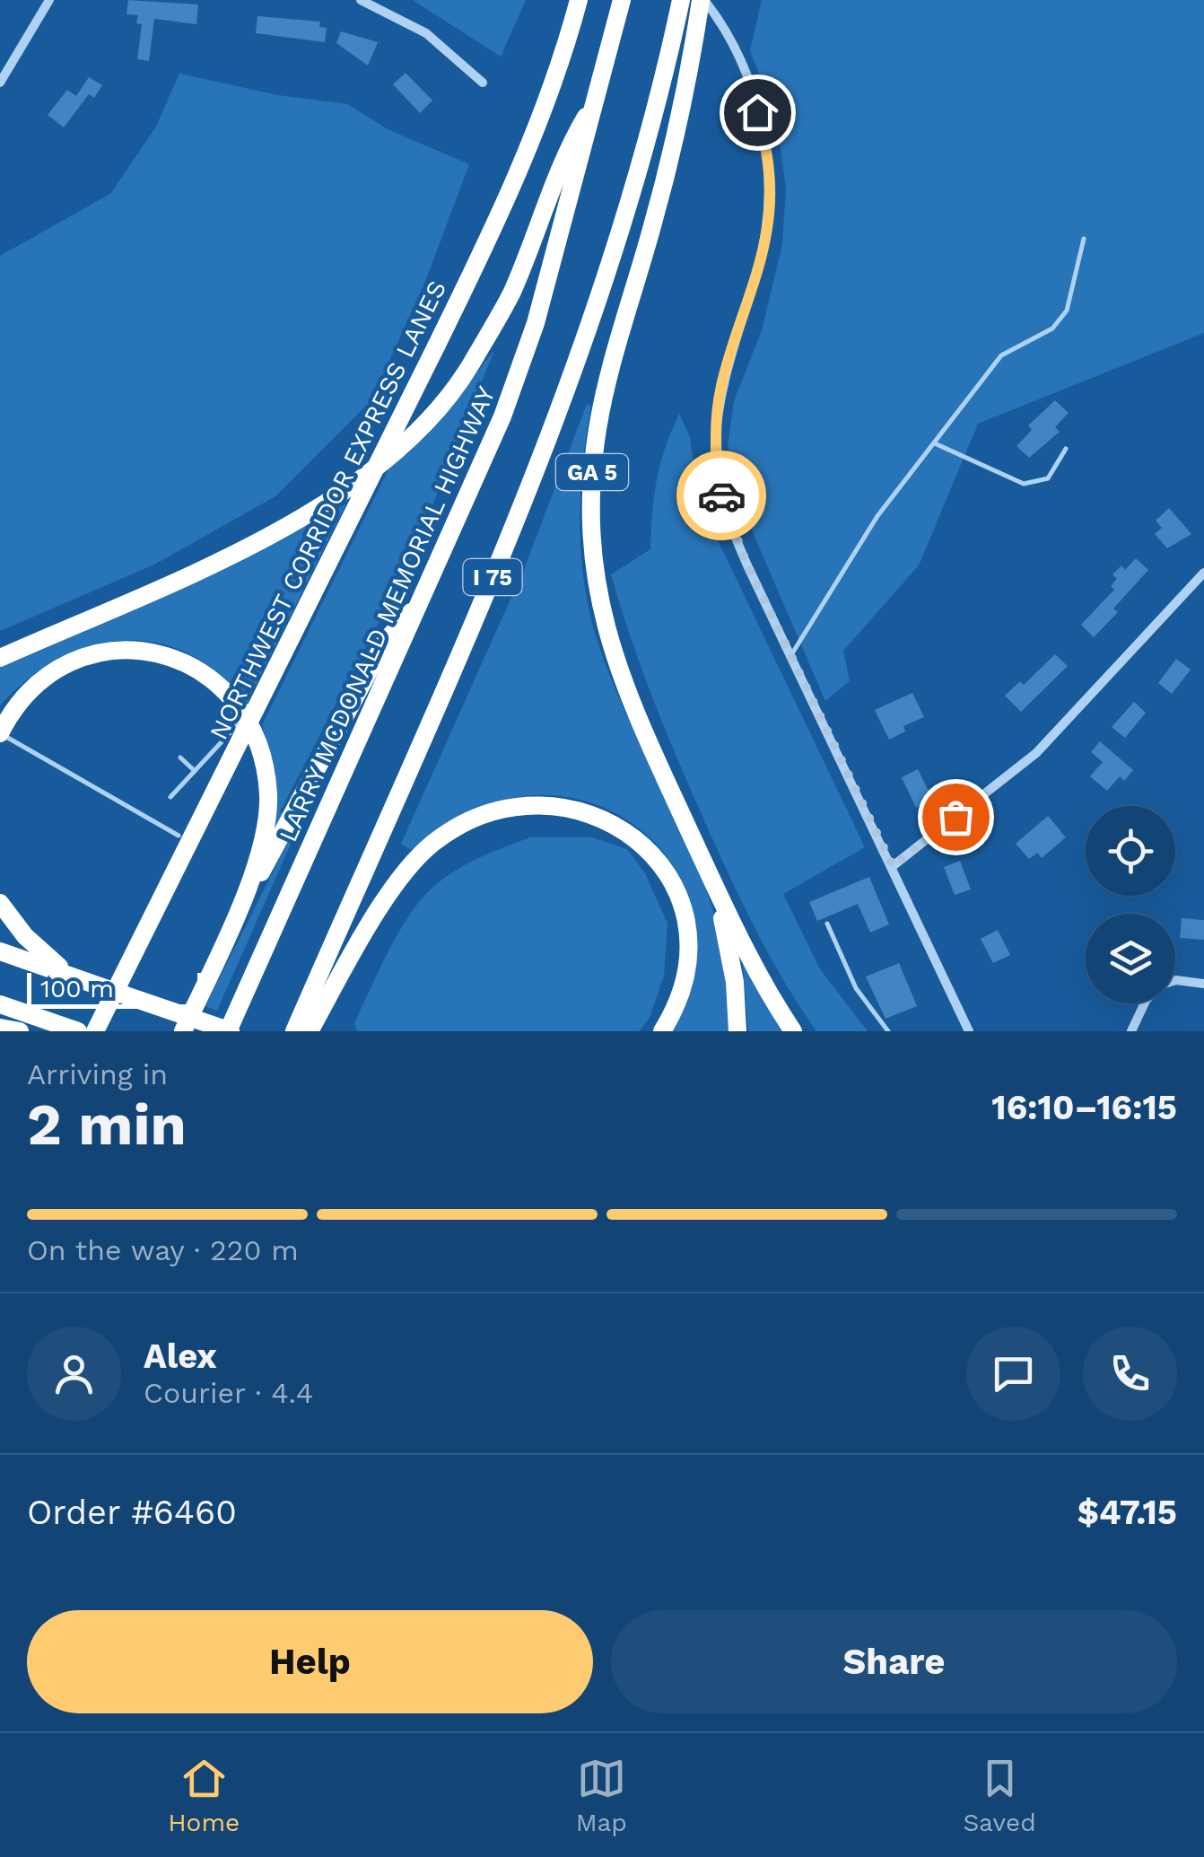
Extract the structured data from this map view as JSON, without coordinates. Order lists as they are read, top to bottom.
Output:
{
  "streets": {
    "highway": [
      "GA 5",
      "NORTHWEST CORRIDOR EXPRESS LANES",
      "I 75",
      "LARRY MCDONALD MEMORIAL HIGHWAY"
    ]
  },
  "scale_bar": "100 m",
  "page": {
    "scale": "100 m",
    "heading": ["2 min", "Arriving in", "16:10–16:15"],
    "panel": [
      "Alex",
      "Courier · 4.4",
      "Order #6460",
      "$47.15"
    ],
    "bar": "On the way · 220 m",
    "buttons": ["Help", "Share"],
    "tabs": ["Home", "Map", "Saved"]
  }
}
